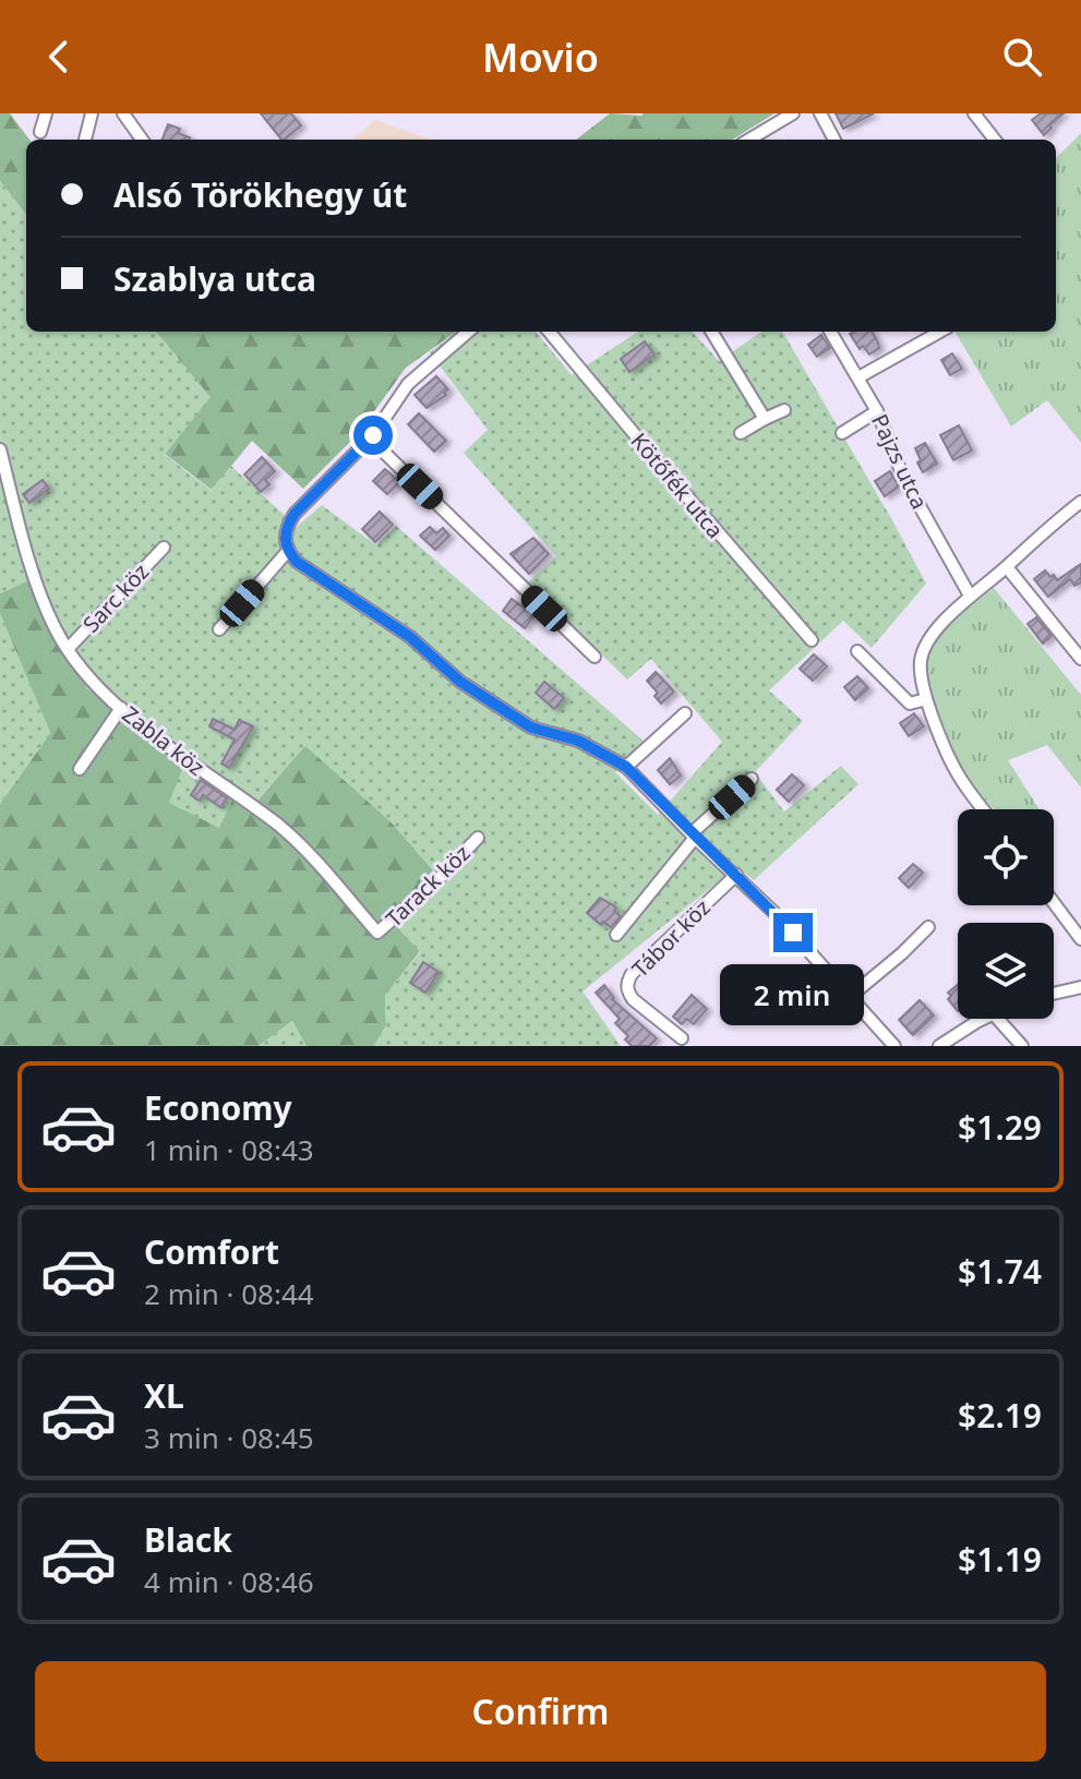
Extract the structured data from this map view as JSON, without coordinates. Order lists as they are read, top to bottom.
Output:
{
  "streets": {
    "street": [
      "Pajzs utca",
      "Kötőfék utca",
      "Sarc köz",
      "Zabla köz",
      "Tarack köz",
      "Tábor köz"
    ]
  },
  "crossings": [
    ["Sarc köz", "Zabla köz"],
    ["Zabla köz", "Tarack köz"]
  ],
  "page": {
    "header": "Movio",
    "banner": ["Alsó Törökhegy út", "Szablya utca"],
    "bubble": "2 min",
    "list": [
      {
        "name": "Economy",
        "note": "1 min · 08:43",
        "value": "$1.29"
      },
      {
        "name": "Comfort",
        "note": "2 min · 08:44",
        "value": "$1.74"
      },
      {
        "name": "XL",
        "note": "3 min · 08:45",
        "value": "$2.19"
      },
      {
        "name": "Black",
        "note": "4 min · 08:46",
        "value": "$1.19"
      }
    ],
    "buttons": "Confirm"
  }
}
